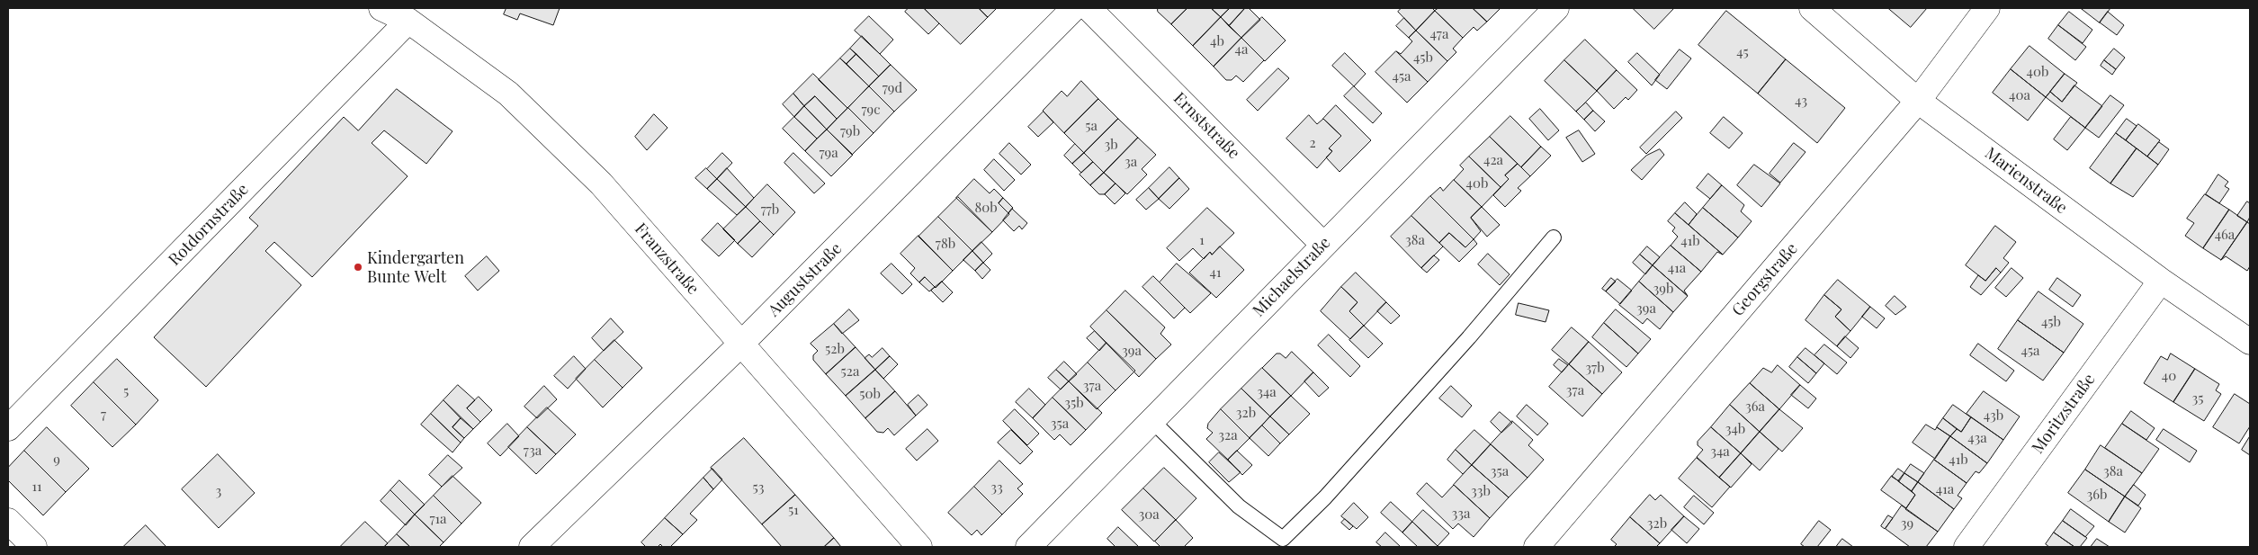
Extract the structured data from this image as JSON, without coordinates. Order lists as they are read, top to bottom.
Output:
{
  "streets": {
    "street": [
      "Ernststraße",
      "Marienstraße",
      "Rotdornstraße",
      "Franzstraße",
      "Michaelstraße",
      "Auguststraße",
      "Georgstraße",
      "Moritzstraße"
    ]
  },
  "crossings": [
    ["Ernststraße", "Michaelstraße"],
    ["Marienstraße", "Georgstraße"],
    ["Marienstraße", "Moritzstraße"],
    ["Rotdornstraße", "Franzstraße"],
    ["Franzstraße", "Auguststraße"]
  ],
  "places": ["Kindergarten Bunte Welt"],
  "house_numbers": [
    "47a",
    "4b",
    "4a",
    "45",
    "45b",
    "40b",
    "45a",
    "79d",
    "40a",
    "43",
    "79c",
    "5a",
    "79b",
    "2",
    "3b",
    "79a",
    "42a",
    "3a",
    "40b",
    "80b",
    "77b",
    "46a",
    "1",
    "38a",
    "41b",
    "78b",
    "41a",
    "41",
    "39b",
    "39a",
    "45b",
    "52b",
    "39a",
    "45a",
    "37b",
    "52a",
    "40",
    "37a",
    "37a",
    "5",
    "34a",
    "50b",
    "35",
    "35b",
    "36a",
    "32b",
    "7",
    "43b",
    "35a",
    "34b",
    "32a",
    "43a",
    "73a",
    "34a",
    "9",
    "41b",
    "35a",
    "38a",
    "11",
    "53",
    "33",
    "41a",
    "3",
    "33b",
    "36b",
    "51",
    "33a",
    "30a",
    "71a",
    "32b",
    "39"
  ]
}
